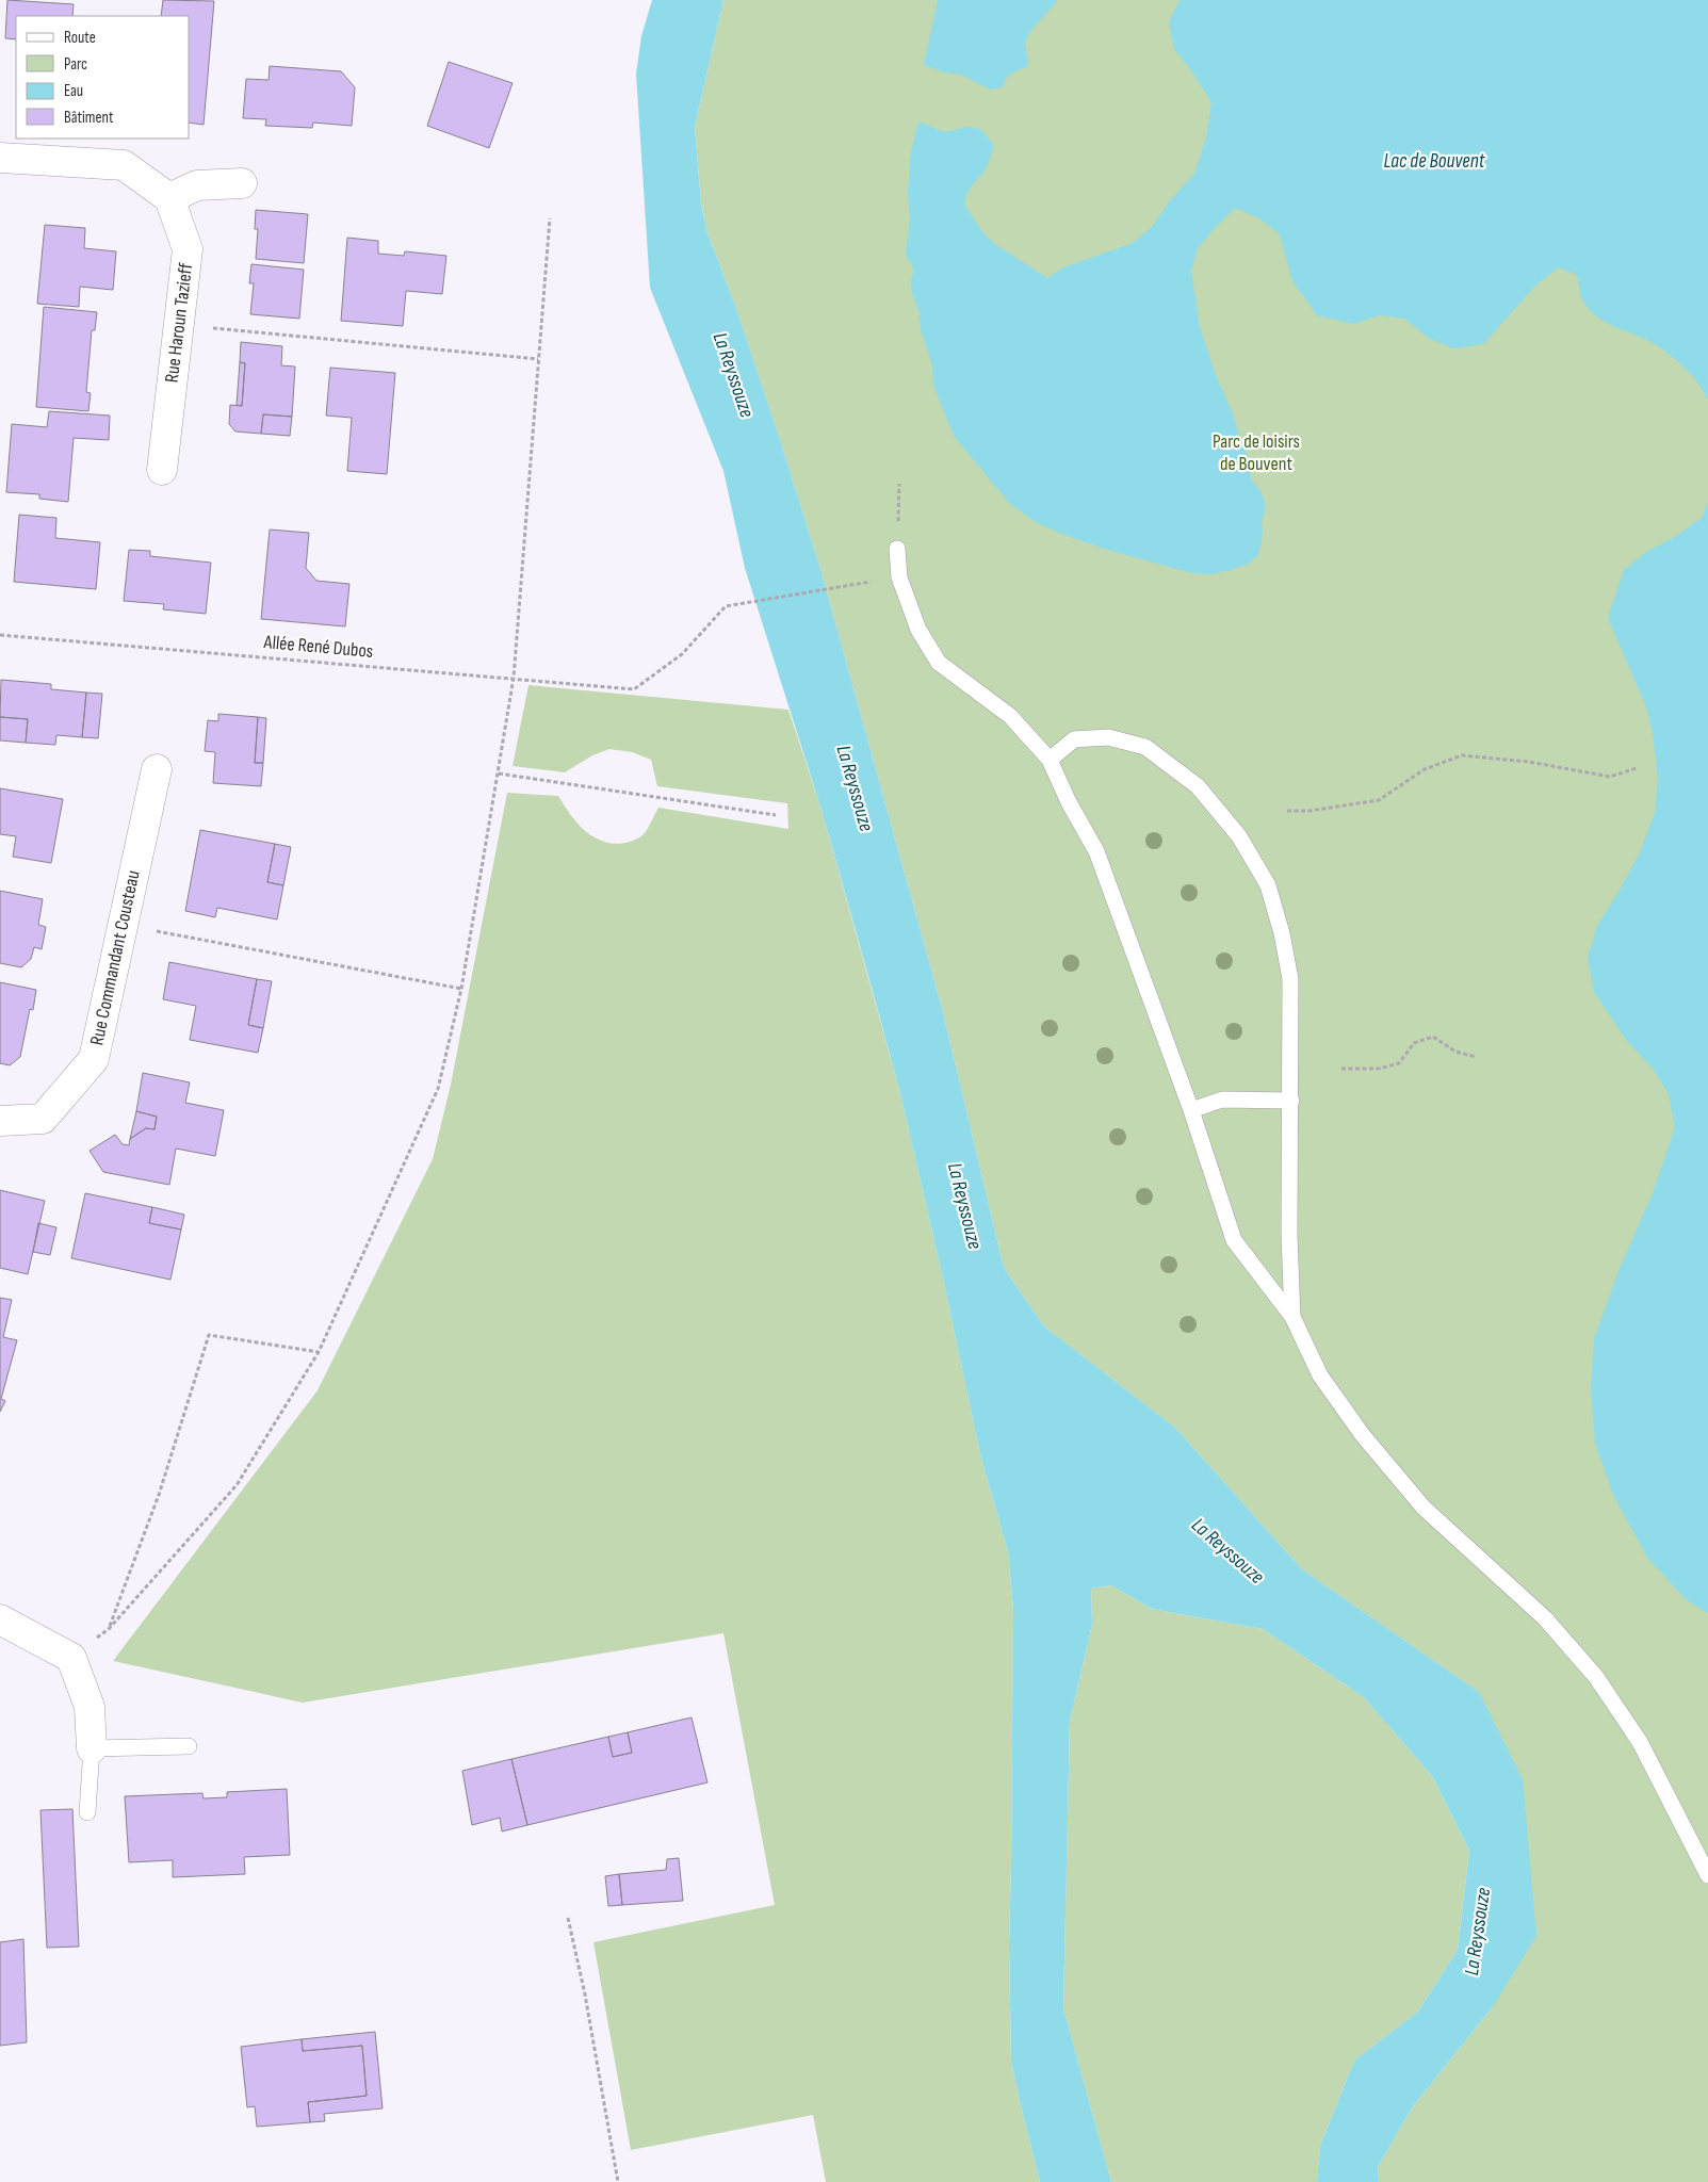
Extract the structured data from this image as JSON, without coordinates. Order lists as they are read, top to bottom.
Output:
{
  "streets": {
    "street": ["Rue Haroun Tazieff", "Rue Commandant Cousteau"],
    "path": ["Allée René Dubos"]
  },
  "water": ["Lac de Bouvent", "La Reyssouze"],
  "parks": ["Parc de loisirs de Bouvent"],
  "legend": [
    "Route",
    "Parc",
    "Eau",
    "Bâtiment"
  ]
}
